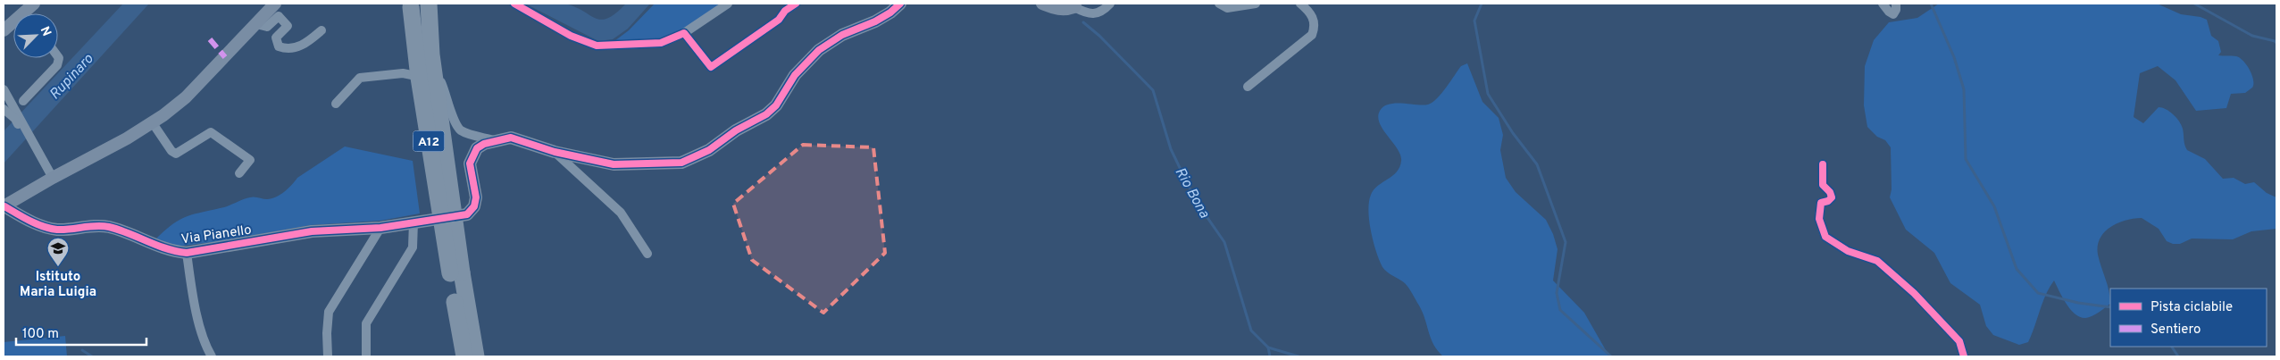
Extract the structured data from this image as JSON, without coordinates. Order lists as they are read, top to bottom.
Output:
{
  "streets": {
    "highway": ["A12"],
    "street": ["Via Pianello"]
  },
  "water": ["Rupinaro", "Rio Bona"],
  "places": {
    "school or university": ["Istituto Maria Luigia"]
  },
  "legend": ["Pista ciclabile", "Sentiero"],
  "scale_bar": "100 m",
  "north": "top right"
}
